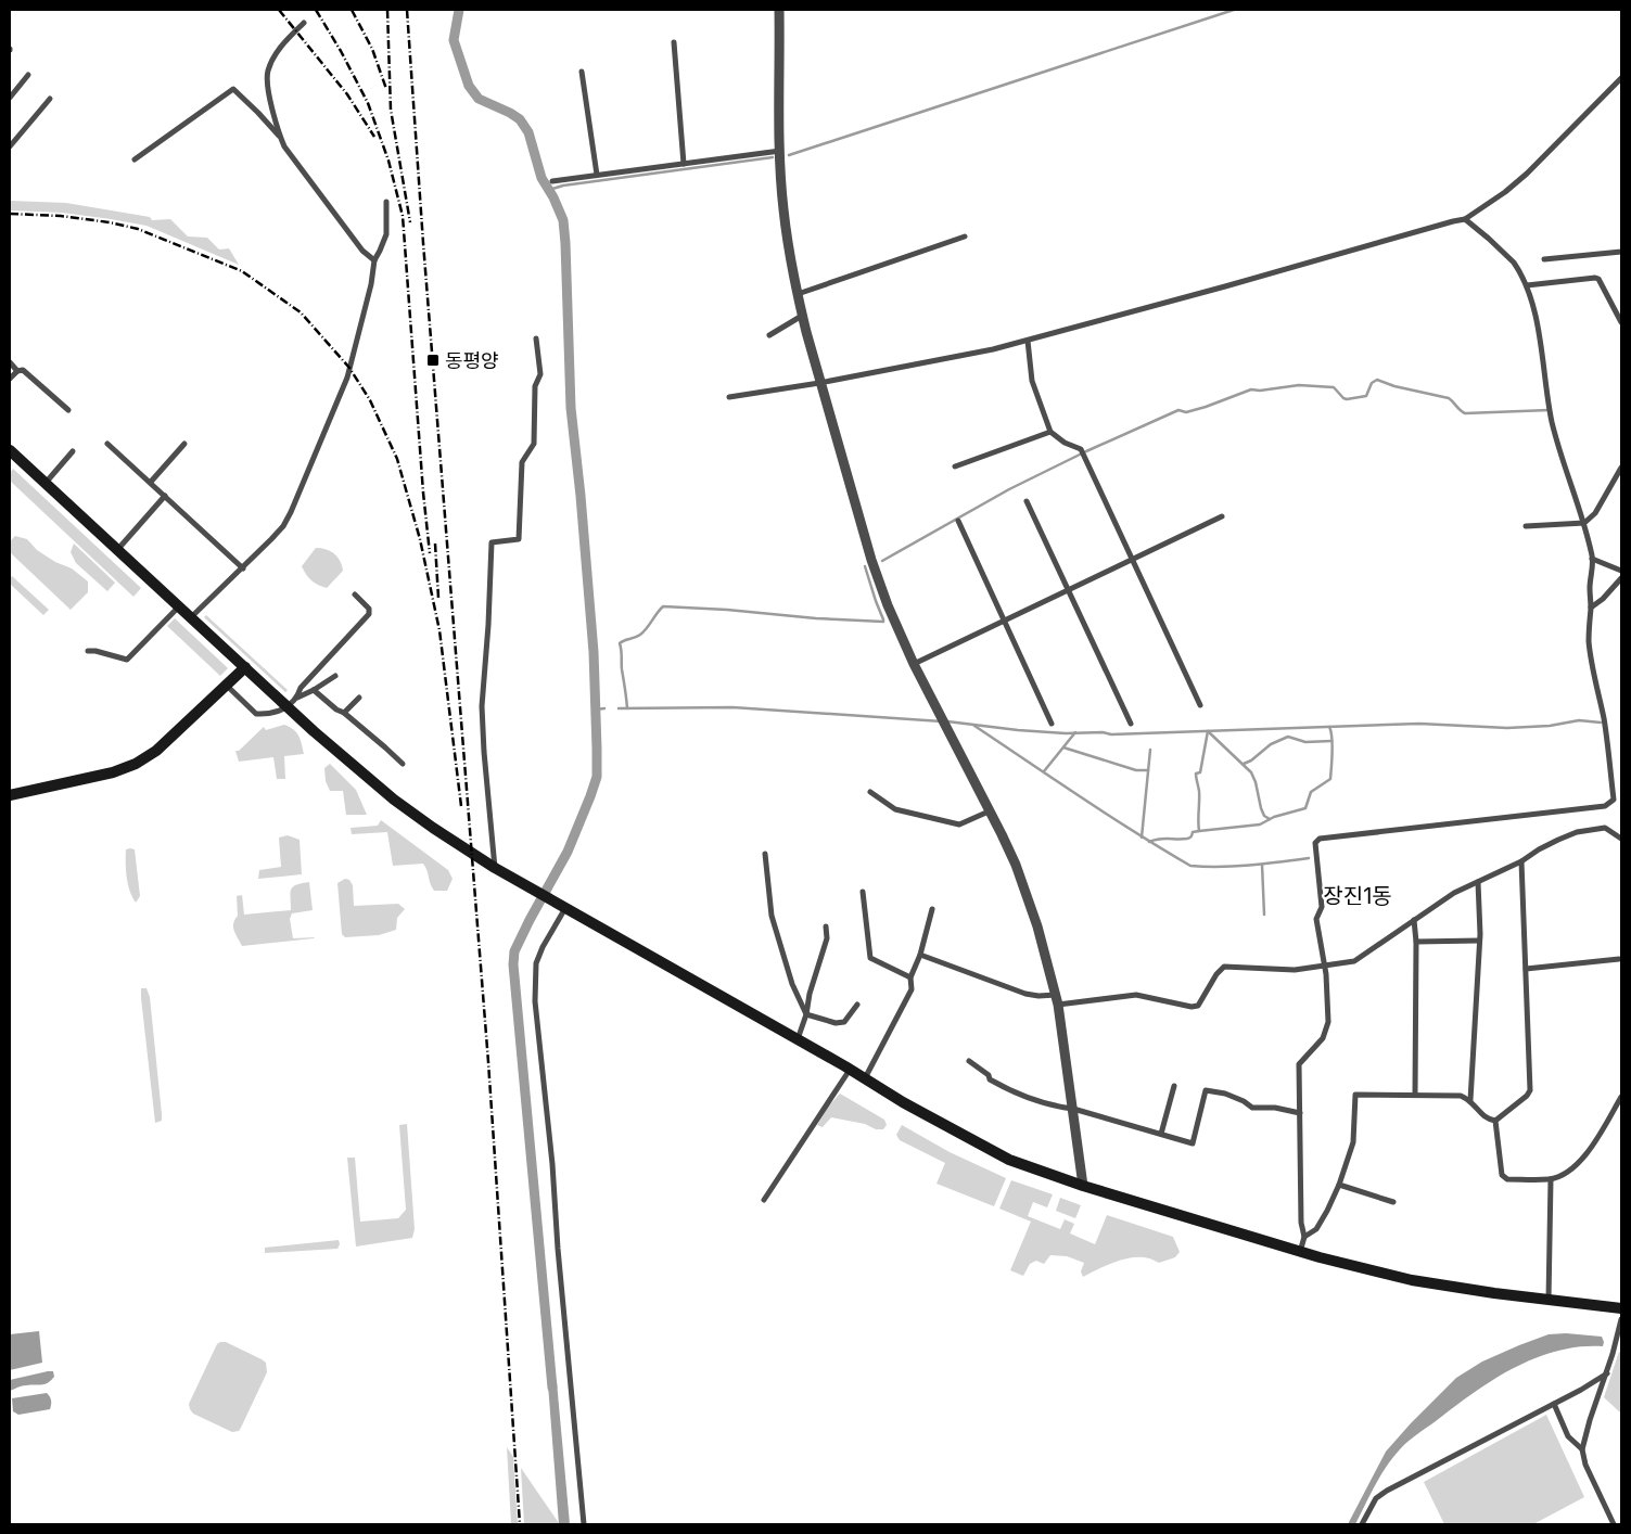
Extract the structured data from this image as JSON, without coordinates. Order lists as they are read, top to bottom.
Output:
{
  "districts": ["장진1동"],
  "places": {
    "transit": ["동평양"]
  }
}
